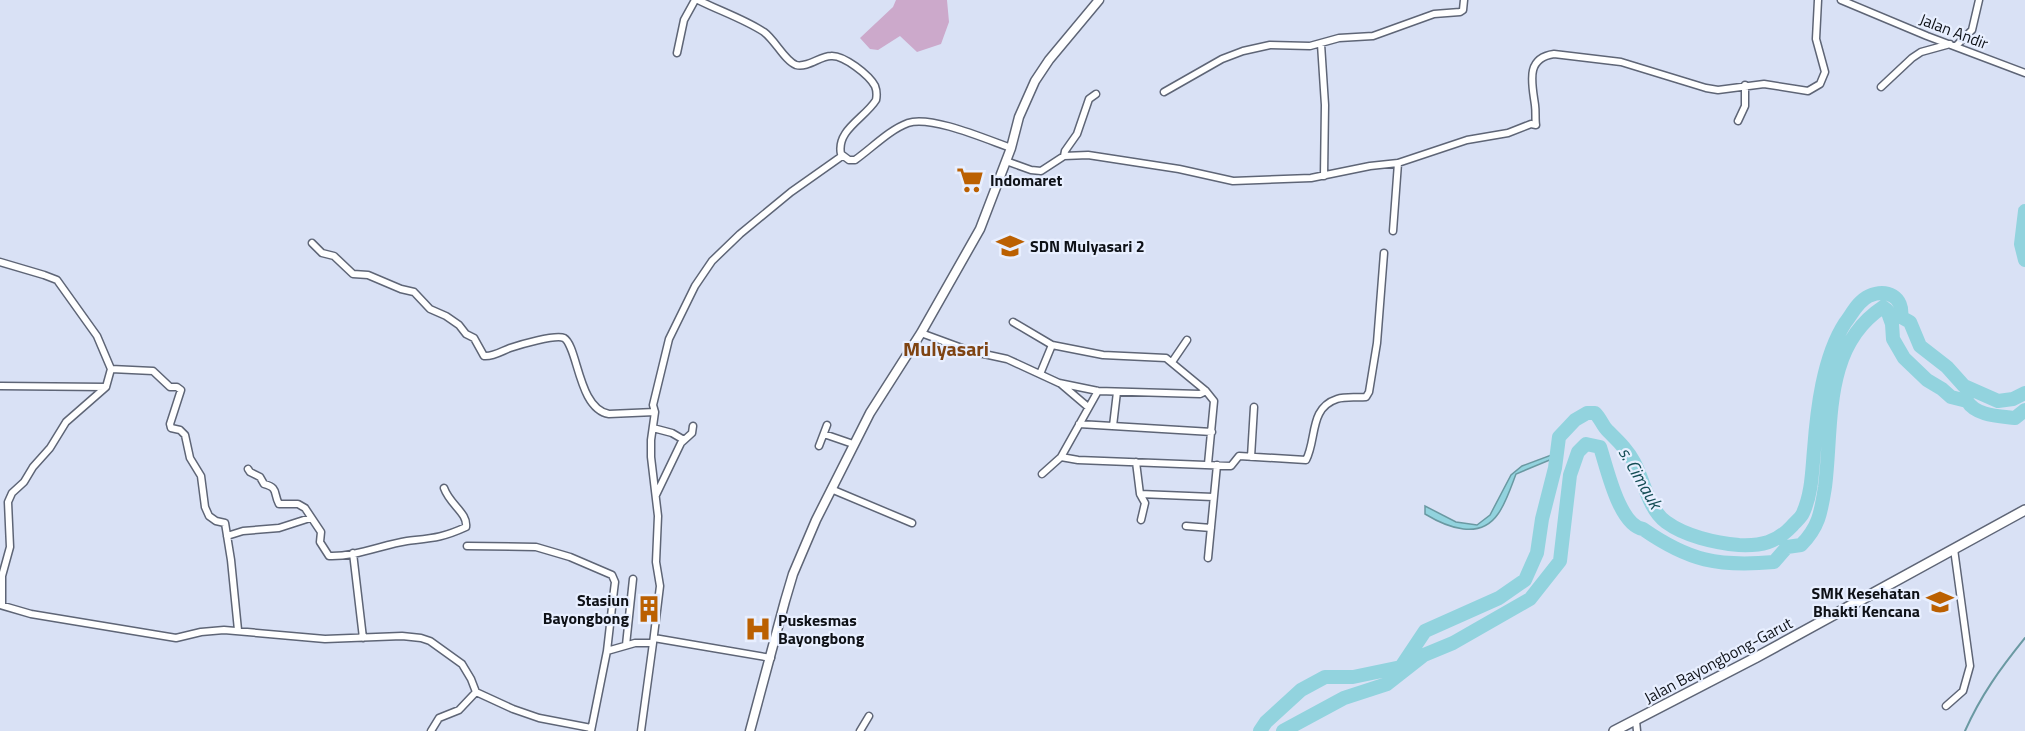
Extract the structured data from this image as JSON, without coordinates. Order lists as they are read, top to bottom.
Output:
{
  "streets": {
    "main road": ["Jalan Bayongbong-Garut"],
    "street": ["Jalan Andir"]
  },
  "districts": ["Mulyasari"],
  "water": ["s. Cimauk"],
  "places": {
    "supermarket": ["Indomaret"],
    "school or university": ["SDN Mulyasari 2", "SMK Kesehatan Bhakti Kencana"],
    "building": ["Stasiun Bayongbong"],
    "hospital": ["Puskesmas Bayongbong"]
  }
}
